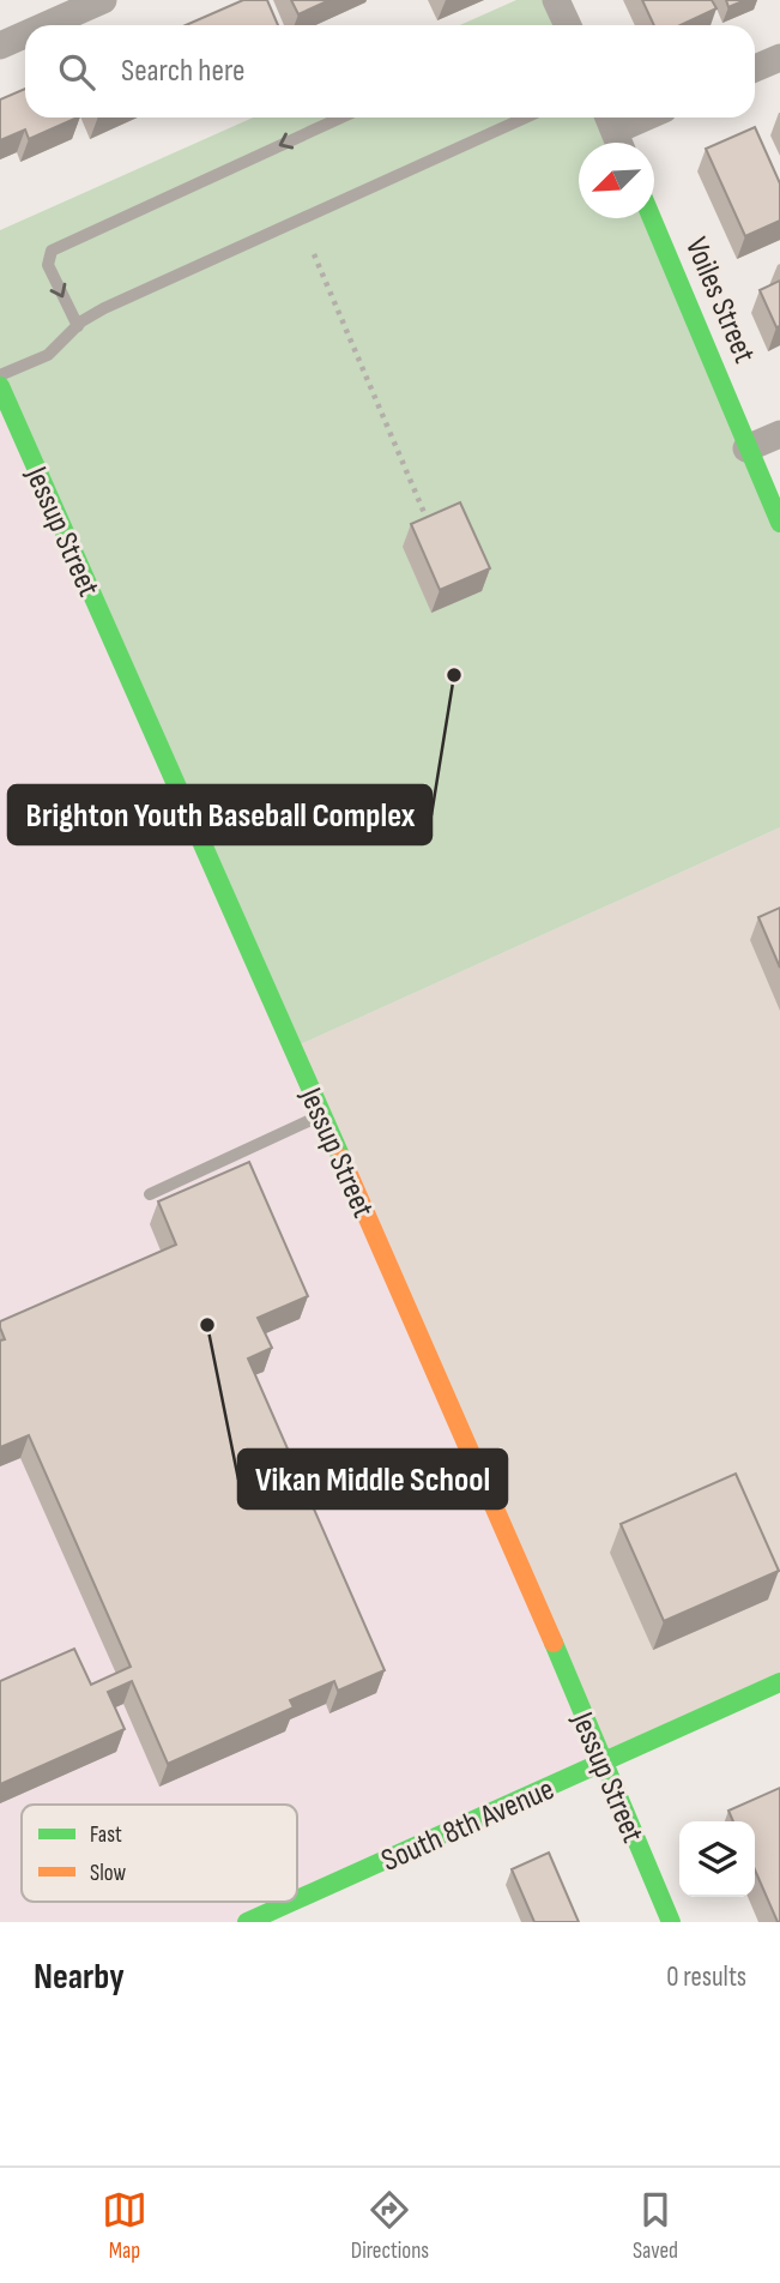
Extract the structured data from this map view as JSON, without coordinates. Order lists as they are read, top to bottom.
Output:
{
  "streets": {
    "street": ["Voiles Street", "Jessup Street", "South 8th Avenue"]
  },
  "crossings": [
    ["Jessup Street", "South 8th Avenue"]
  ],
  "places": ["Brighton Youth Baseball Complex", "Vikan Middle School"],
  "legend": ["Fast", "Slow"],
  "north": "bottom left",
  "page": {
    "search": "Search here",
    "heading": ["Nearby", "0 results"],
    "nav": ["Map", "Directions", "Saved"]
  }
}
